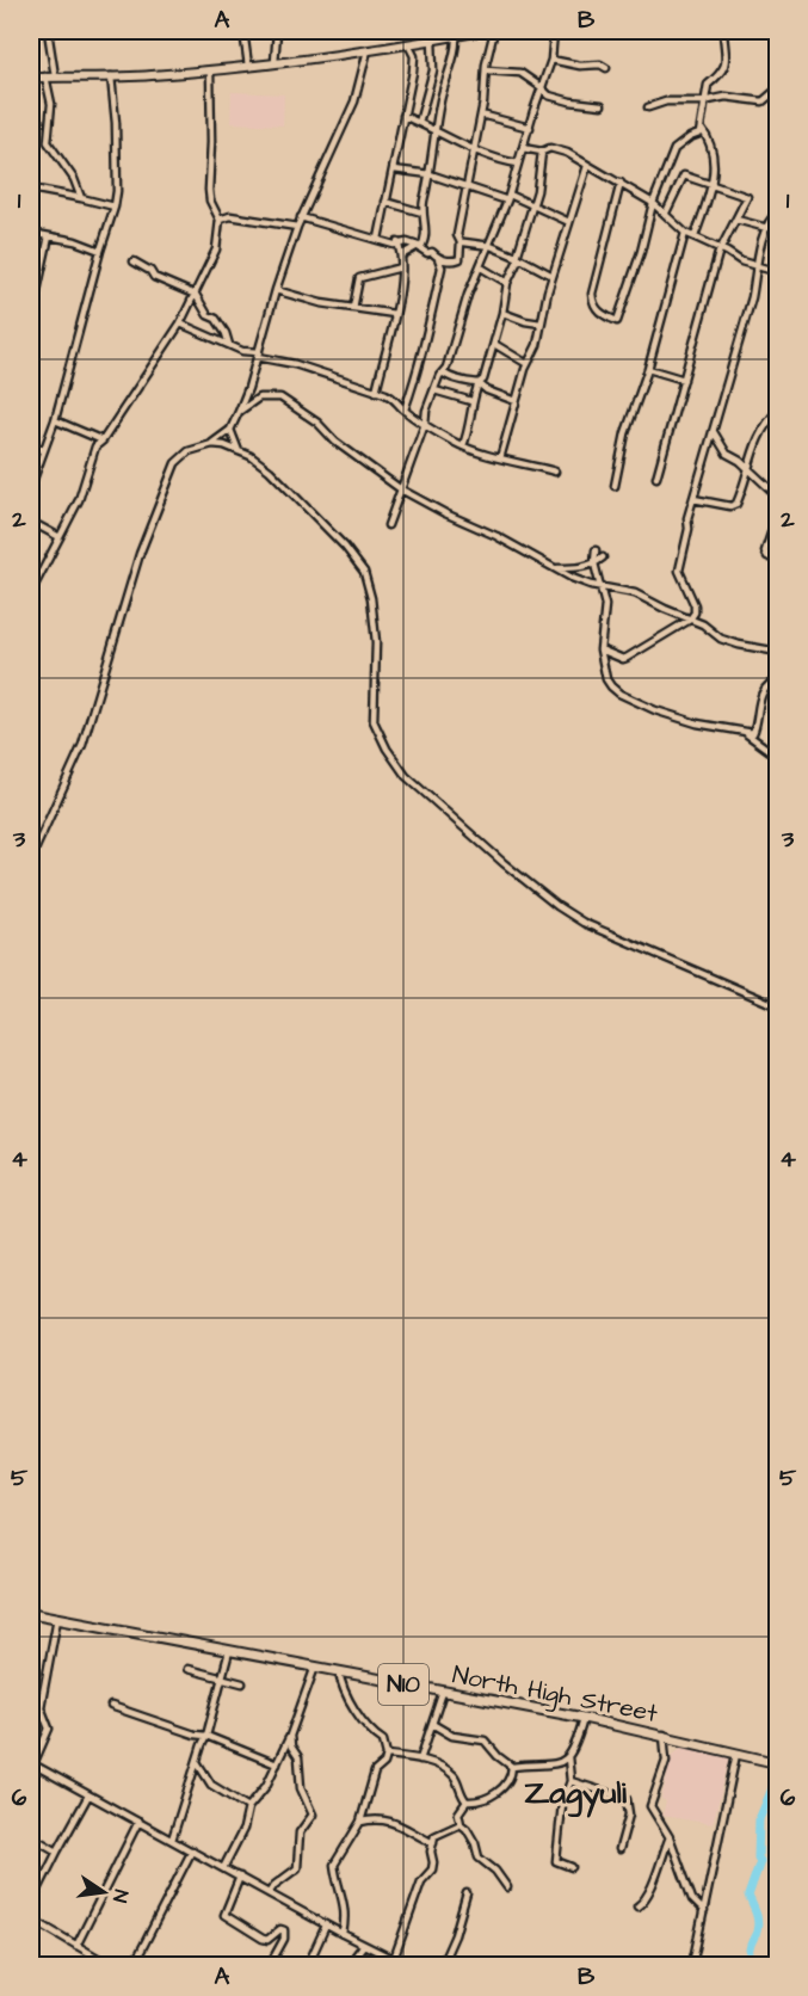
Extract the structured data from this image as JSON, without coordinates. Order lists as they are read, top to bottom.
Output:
{
  "streets": {
    "highway": ["N10", "North High Street"]
  },
  "districts": ["Zagyuli"],
  "north": "right",
  "grid": {
    "columns": ["A", "B"],
    "rows": [
      "1",
      "2",
      "3",
      "4",
      "5",
      "6"
    ]
  }
}
